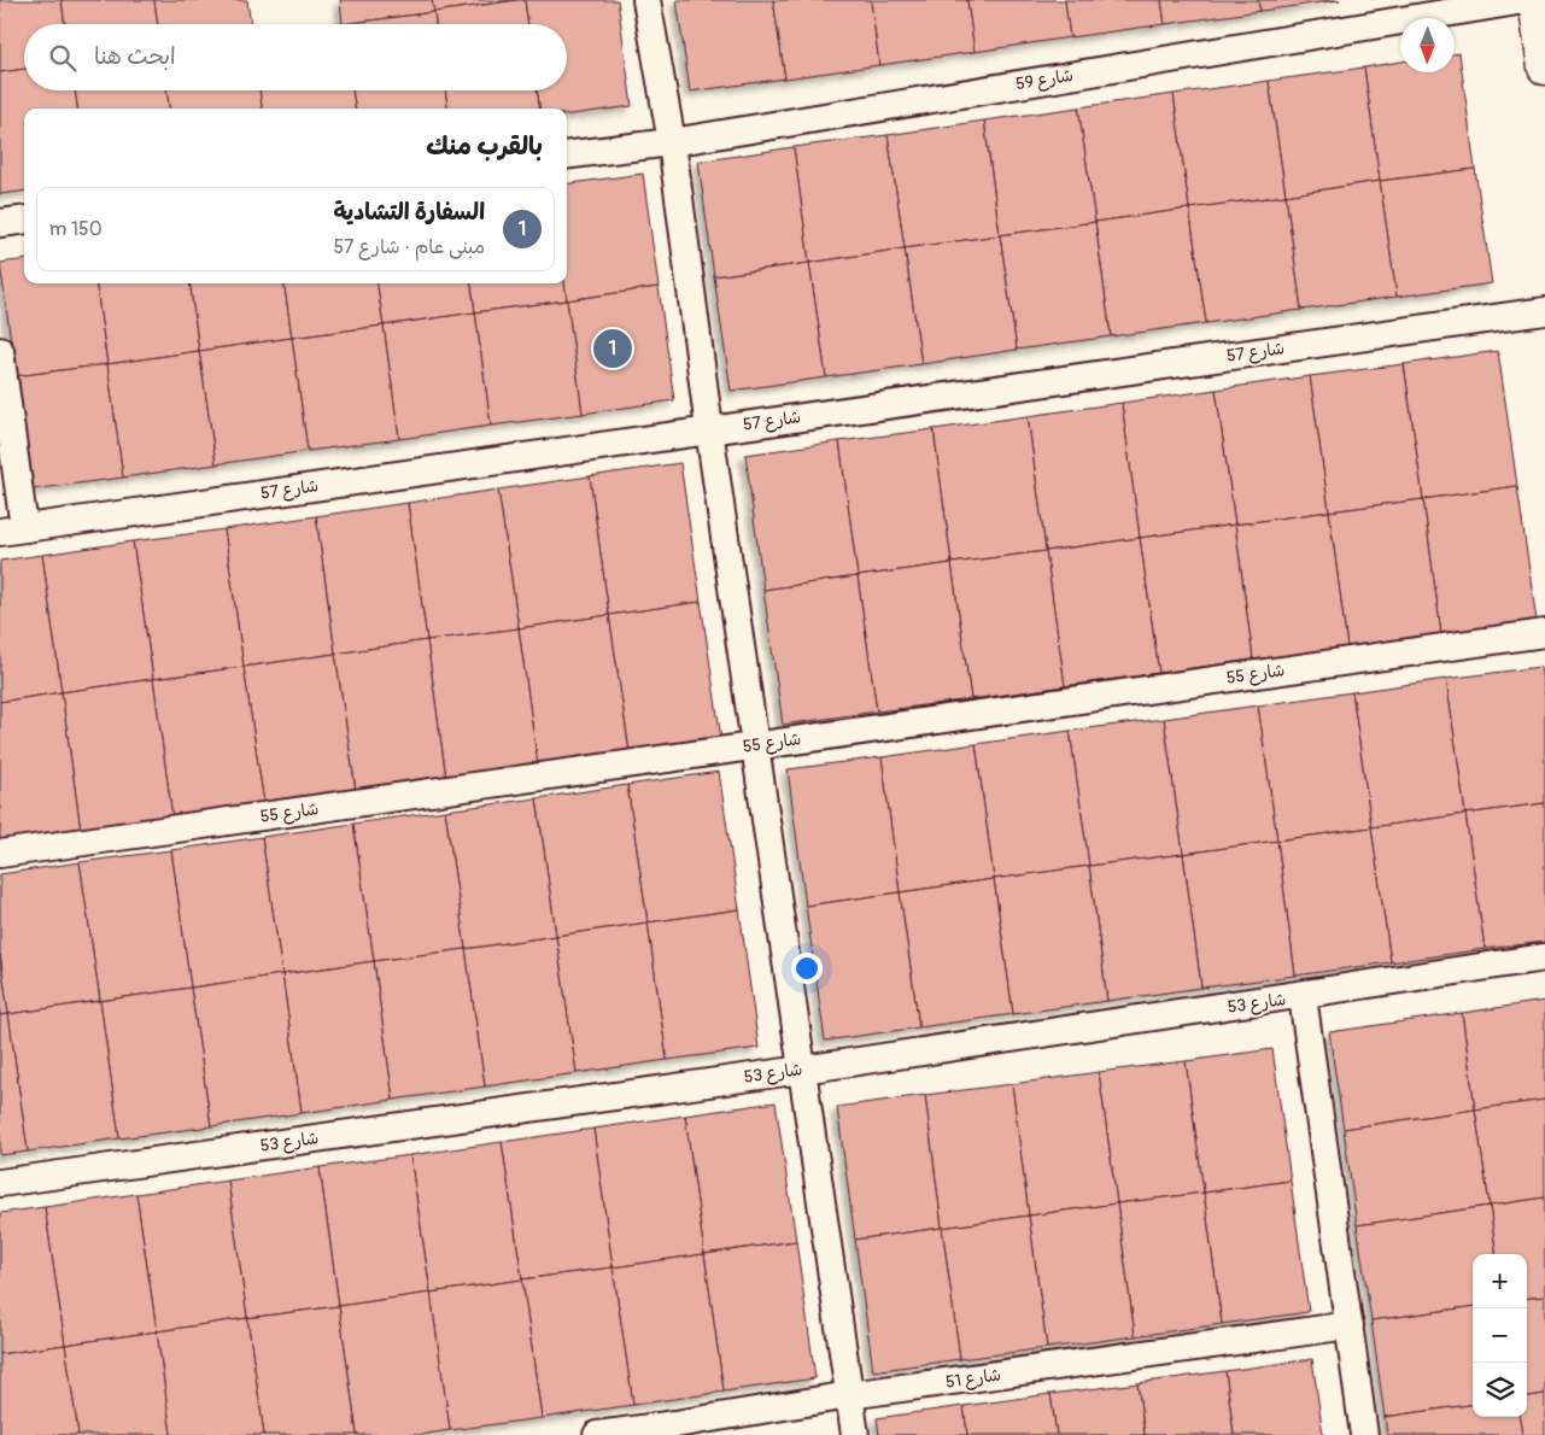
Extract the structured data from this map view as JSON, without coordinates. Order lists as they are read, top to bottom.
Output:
{
  "streets": {
    "street": [
      "شارع 59",
      "شارع 57",
      "شارع 55",
      "شارع 53",
      "شارع 51"
    ]
  },
  "north": "bottom",
  "page": {
    "search": "ابحث هنا",
    "heading": "بالقرب منك",
    "list": [
      {
        "mark": "1",
        "name": "السفارة التشادية",
        "note": "مبنى عام · شارع 57",
        "value": "150 m"
      }
    ],
    "pins": "1",
    "map_buttons": ["+", "−"]
  }
}
